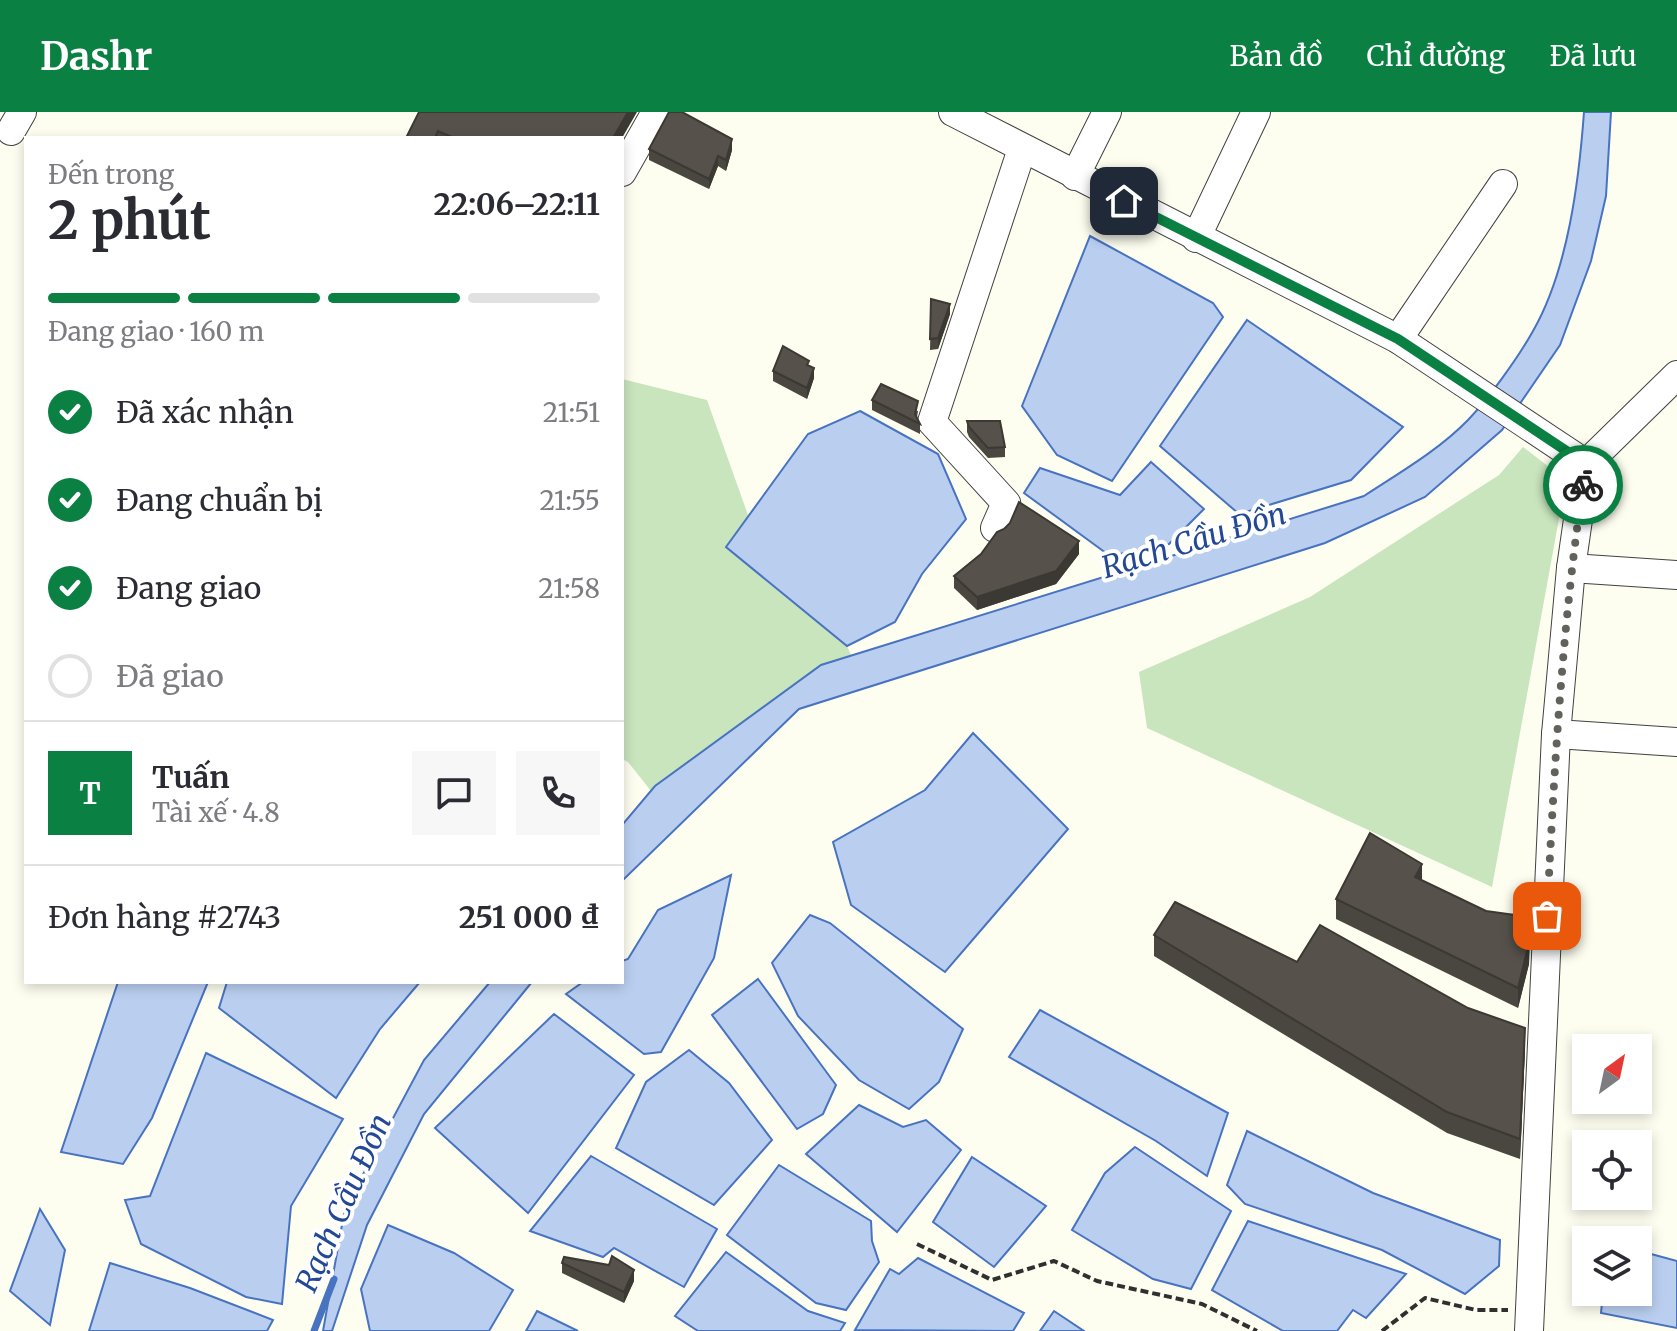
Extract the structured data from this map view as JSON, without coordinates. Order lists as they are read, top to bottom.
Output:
{
  "water": ["Rạch Cầu Đồn"],
  "north": "top right",
  "page": {
    "header": "Dashr",
    "nav": ["Bản đồ", "Chỉ đường", "Đã lưu"],
    "heading": ["2 phút", "Đến trong", "22:06–22:11"],
    "panel": [
      "Tuấn",
      "Tài xế · 4.8",
      "Đơn hàng #2743",
      "251 000 ₫"
    ],
    "bar": "Đang giao · 160 m",
    "list": [
      ["Đã xác nhận", "21:51"],
      ["Đang chuẩn bị", "21:55"],
      ["Đang giao", "21:58"],
      "Đã giao"
    ],
    "round": "T"
  }
}
